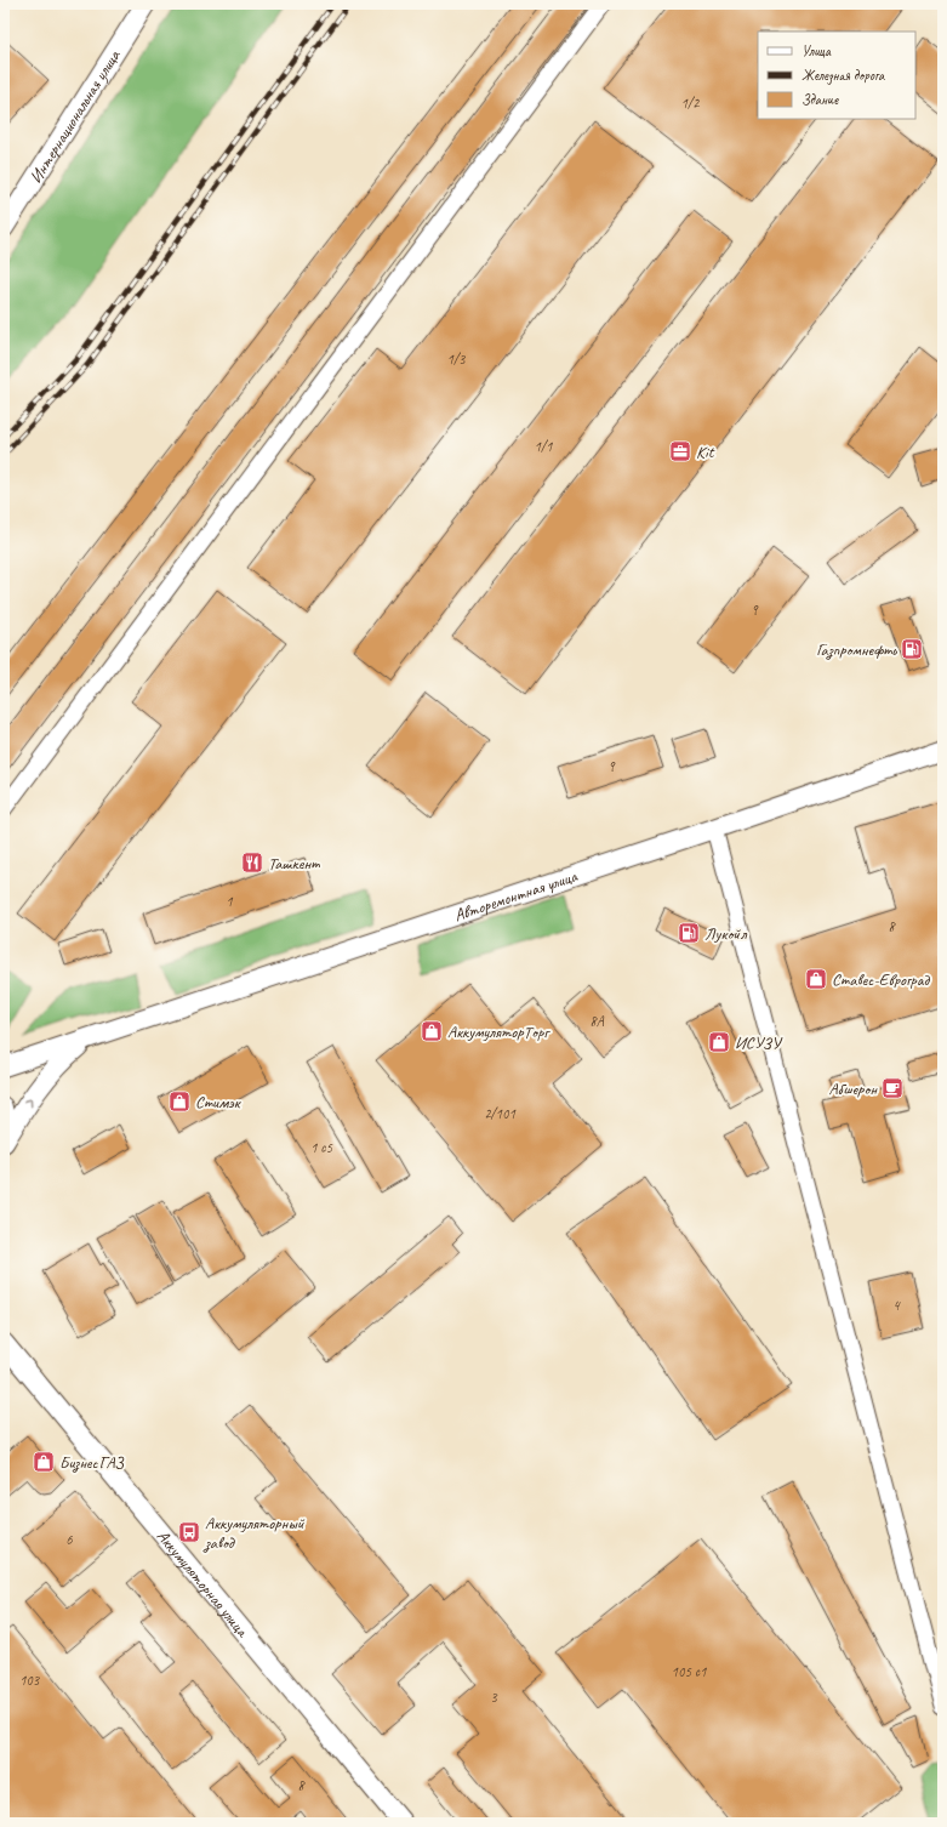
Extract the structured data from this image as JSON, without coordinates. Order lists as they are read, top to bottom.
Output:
{
  "streets": {
    "street": ["Интернациональная улица", "Авторемонтная улица", "Аккумуляторная улица"]
  },
  "places": {
    "office": ["Kit"],
    "fuel station": ["Газпромнефть", "Лукойл"],
    "restaurant": ["Ташкент"],
    "shop": [
      "Ставес-Евроград",
      "АккумуляторТорг",
      "ИСУЗУ",
      "Стимэк",
      "БизнесГАЗ"
    ],
    "cafe": ["Абшерон"],
    "bus stop": ["Аккумуляторный завод"]
  },
  "house_numbers": [
    "1/2",
    "1/3",
    "1/1",
    "9",
    "9",
    "1",
    "8",
    "8А",
    "2/101",
    "1 с5",
    "4",
    "6",
    "105 c1",
    "103",
    "3",
    "8"
  ],
  "legend": ["Улица", "Железная дорога", "Здание"]
}
